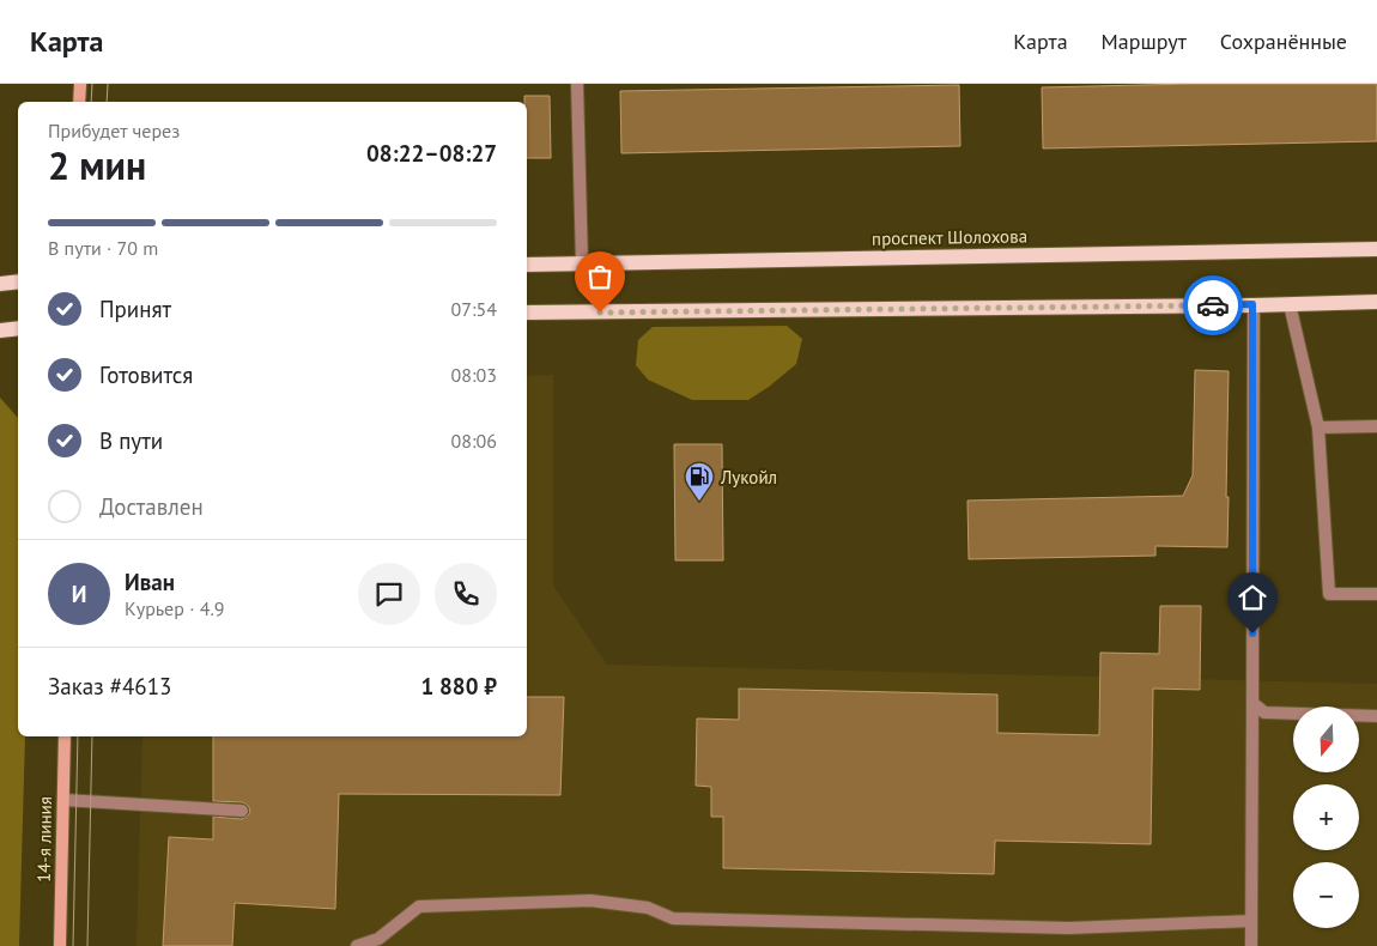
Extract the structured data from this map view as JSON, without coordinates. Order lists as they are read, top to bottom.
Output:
{
  "streets": {
    "main road": ["проспект Шолохова", "14-я линия"]
  },
  "places": {
    "fuel station": ["Лукойл"]
  },
  "north": "bottom",
  "page": {
    "header": "Карта",
    "nav": ["Карта", "Маршрут", "Сохранённые"],
    "heading": ["2 мин", "Прибудет через", "08:22–08:27"],
    "panel": [
      "Иван",
      "Курьер · 4.9",
      "Заказ #4613",
      "1 880 ₽"
    ],
    "bar": "В пути · 70 m",
    "list": [
      ["Принят", "07:54"],
      ["Готовится", "08:03"],
      ["В пути", "08:06"],
      "Доставлен"
    ],
    "round": "И",
    "map_buttons": ["+", "−"]
  }
}
